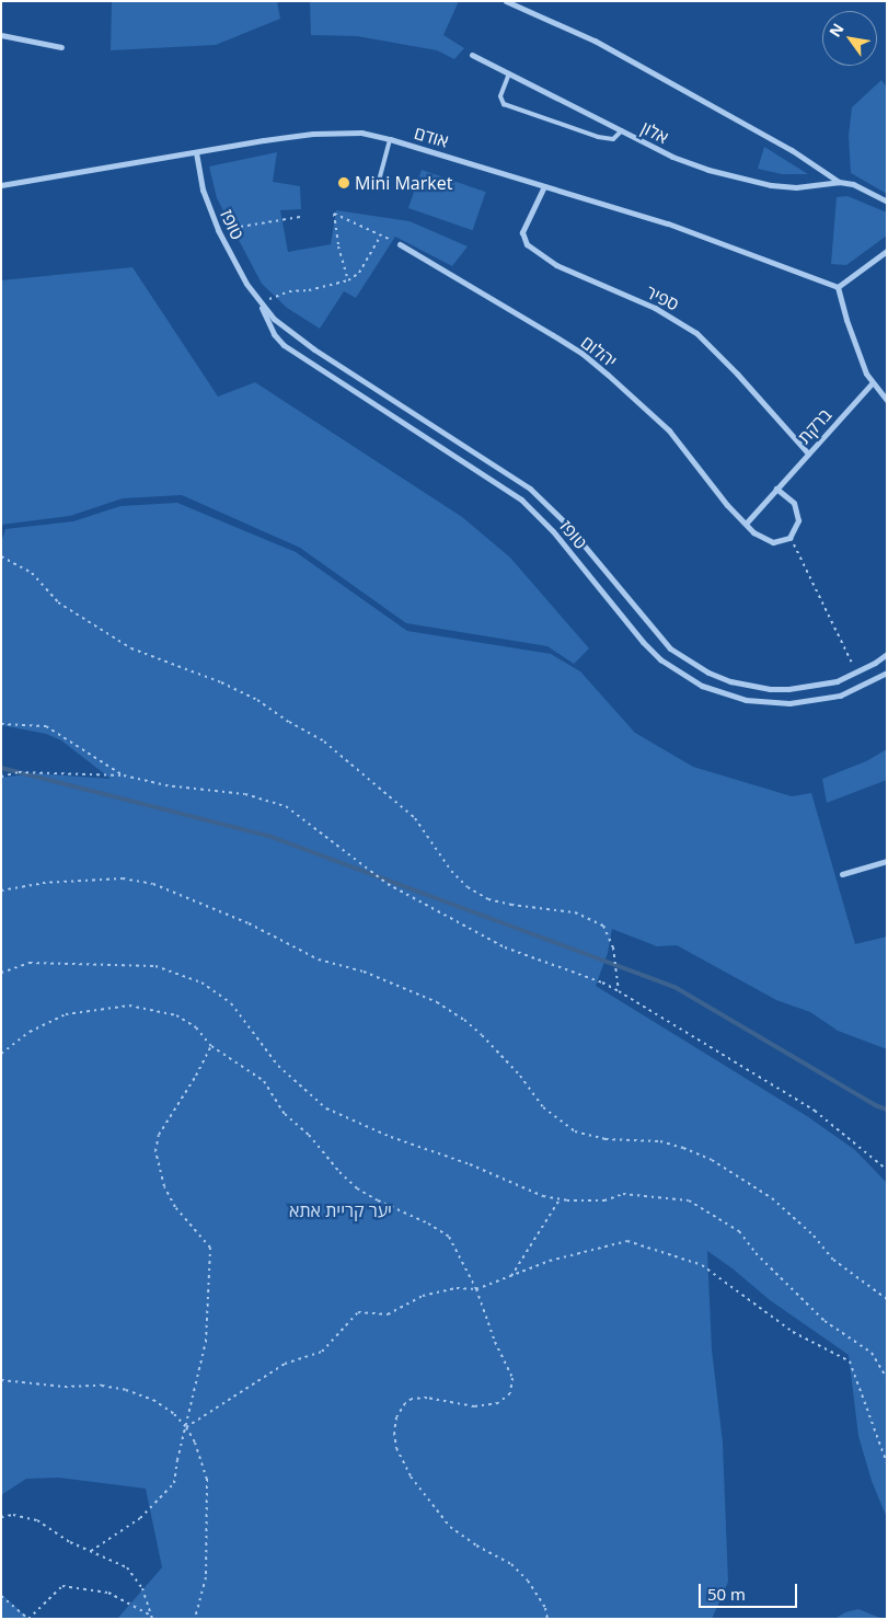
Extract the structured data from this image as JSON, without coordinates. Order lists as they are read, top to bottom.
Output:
{
  "streets": {
    "street": [
      "אלון",
      "אודם",
      "טופז",
      "ספיר",
      "יהלום",
      "ברקת"
    ]
  },
  "crossings": [
    ["אודם", "טופז"],
    ["אודם", "ספיר"],
    ["ספיר", "ברקת"],
    ["יהלום", "ברקת"]
  ],
  "parks": ["יער קריית אתא"],
  "places": ["Mini Market"],
  "scale_bar": "50 m",
  "north": "top left"
}
